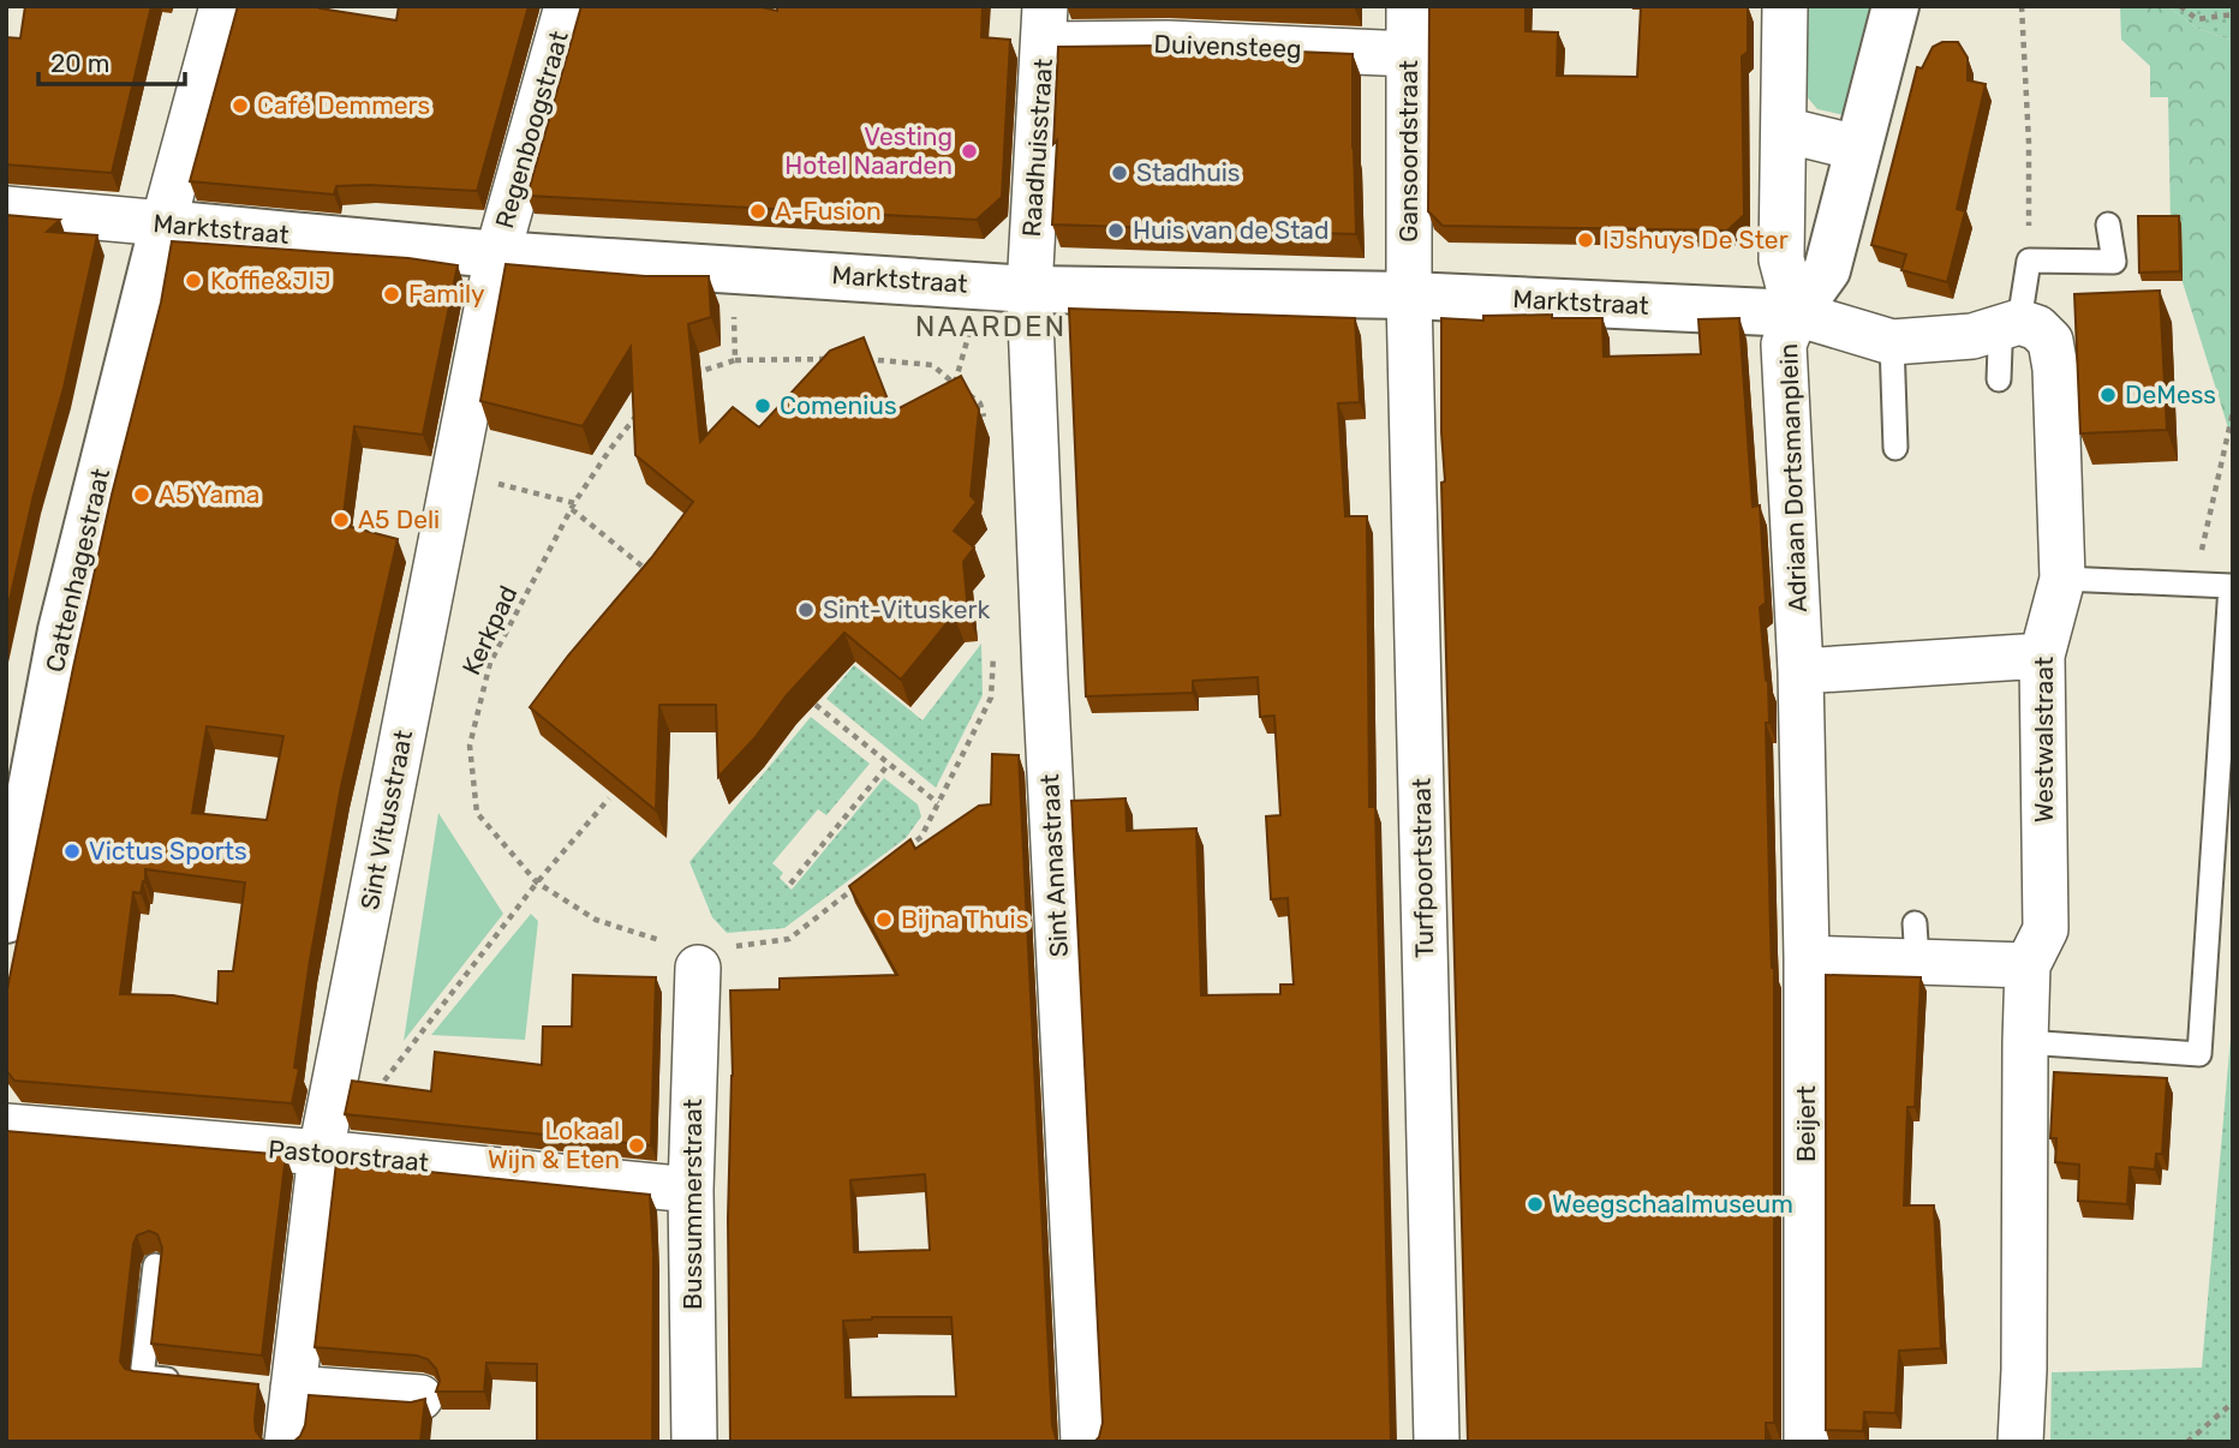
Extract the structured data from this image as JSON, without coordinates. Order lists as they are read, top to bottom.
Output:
{
  "streets": {
    "street": [
      "Duivensteeg",
      "Regenboogstraat",
      "Raadhuisstraat",
      "Gansoordstraat",
      "Marktstraat",
      "Adriaan Dortsmanplein",
      "Cattenhagestraat",
      "Westwalstraat",
      "Sint Vitusstraat",
      "Sint Annastraat",
      "Turfpoortstraat",
      "Beijert",
      "Pastoorstraat",
      "Bussummerstraat"
    ],
    "path": ["Kerkpad"]
  },
  "crossings": [
    ["Duivensteeg", "Raadhuisstraat"],
    ["Duivensteeg", "Gansoordstraat"],
    ["Regenboogstraat", "Marktstraat"],
    ["Regenboogstraat", "Sint Vitusstraat"],
    ["Raadhuisstraat", "Marktstraat"],
    ["Raadhuisstraat", "Sint Annastraat"],
    ["Gansoordstraat", "Marktstraat"],
    ["Gansoordstraat", "Turfpoortstraat"],
    ["Marktstraat", "Adriaan Dortsmanplein"],
    ["Marktstraat", "Cattenhagestraat"],
    ["Marktstraat", "Sint Vitusstraat"],
    ["Marktstraat", "Sint Annastraat"],
    ["Marktstraat", "Turfpoortstraat"],
    ["Adriaan Dortsmanplein", "Westwalstraat"],
    ["Adriaan Dortsmanplein", "Beijert"],
    ["Kerkpad", "Bussummerstraat"],
    ["Sint Vitusstraat", "Pastoorstraat"],
    ["Pastoorstraat", "Bussummerstraat"]
  ],
  "districts": ["NAARDEN"],
  "places": [
    "Café Demmers",
    "Vesting Hotel Naarden",
    "Stadhuis",
    "A-Fusion",
    "Huis van de Stad",
    "IJshuys De Ster",
    "Koffie&JIJ",
    "Family",
    "DeMess",
    "Comenius",
    "A5 Yama",
    "A5 Deli",
    "Sint-Vituskerk",
    "Victus Sports",
    "Bijna Thuis",
    "Lokaal Wijn & Eten",
    "Weegschaalmuseum"
  ],
  "scale_bar": "20 m"
}
